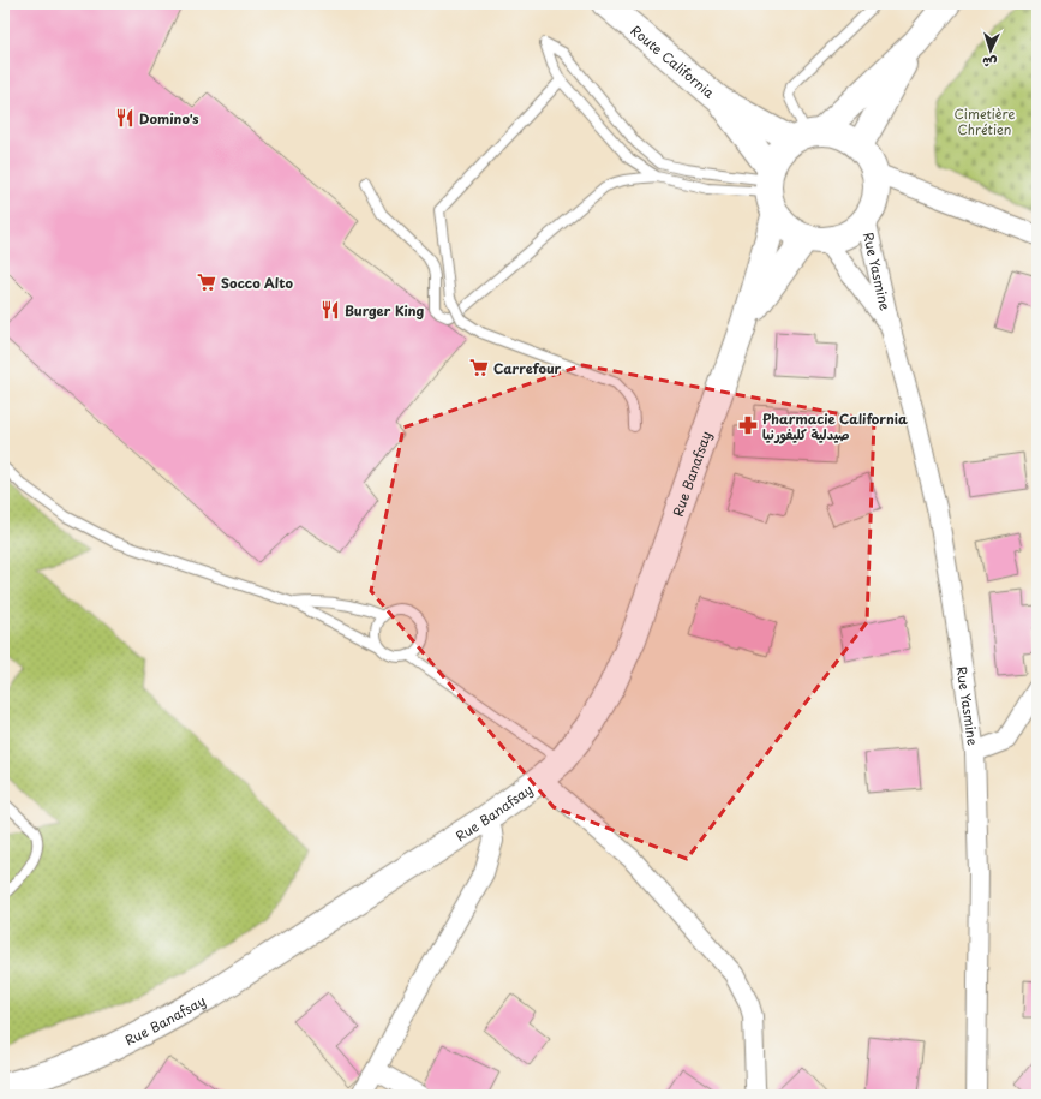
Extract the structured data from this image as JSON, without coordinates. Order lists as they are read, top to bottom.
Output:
{
  "streets": {
    "main road": ["Route California", "Rue Banafsay"],
    "street": ["Rue Yasmine"]
  },
  "crossings": [
    ["Route California", "Rue Yasmine"],
    ["Route California", "Rue Banafsay"],
    ["Rue Yasmine", "Rue Banafsay"]
  ],
  "parks": ["Cimetière Chrétien"],
  "places": {
    "restaurant": ["Domino's", "Burger King"],
    "supermarket": ["Socco Alto", "Carrefour"],
    "pharmacy": ["Pharmacie California صيدلية كليفورنيا"]
  },
  "north": "bottom"
}
